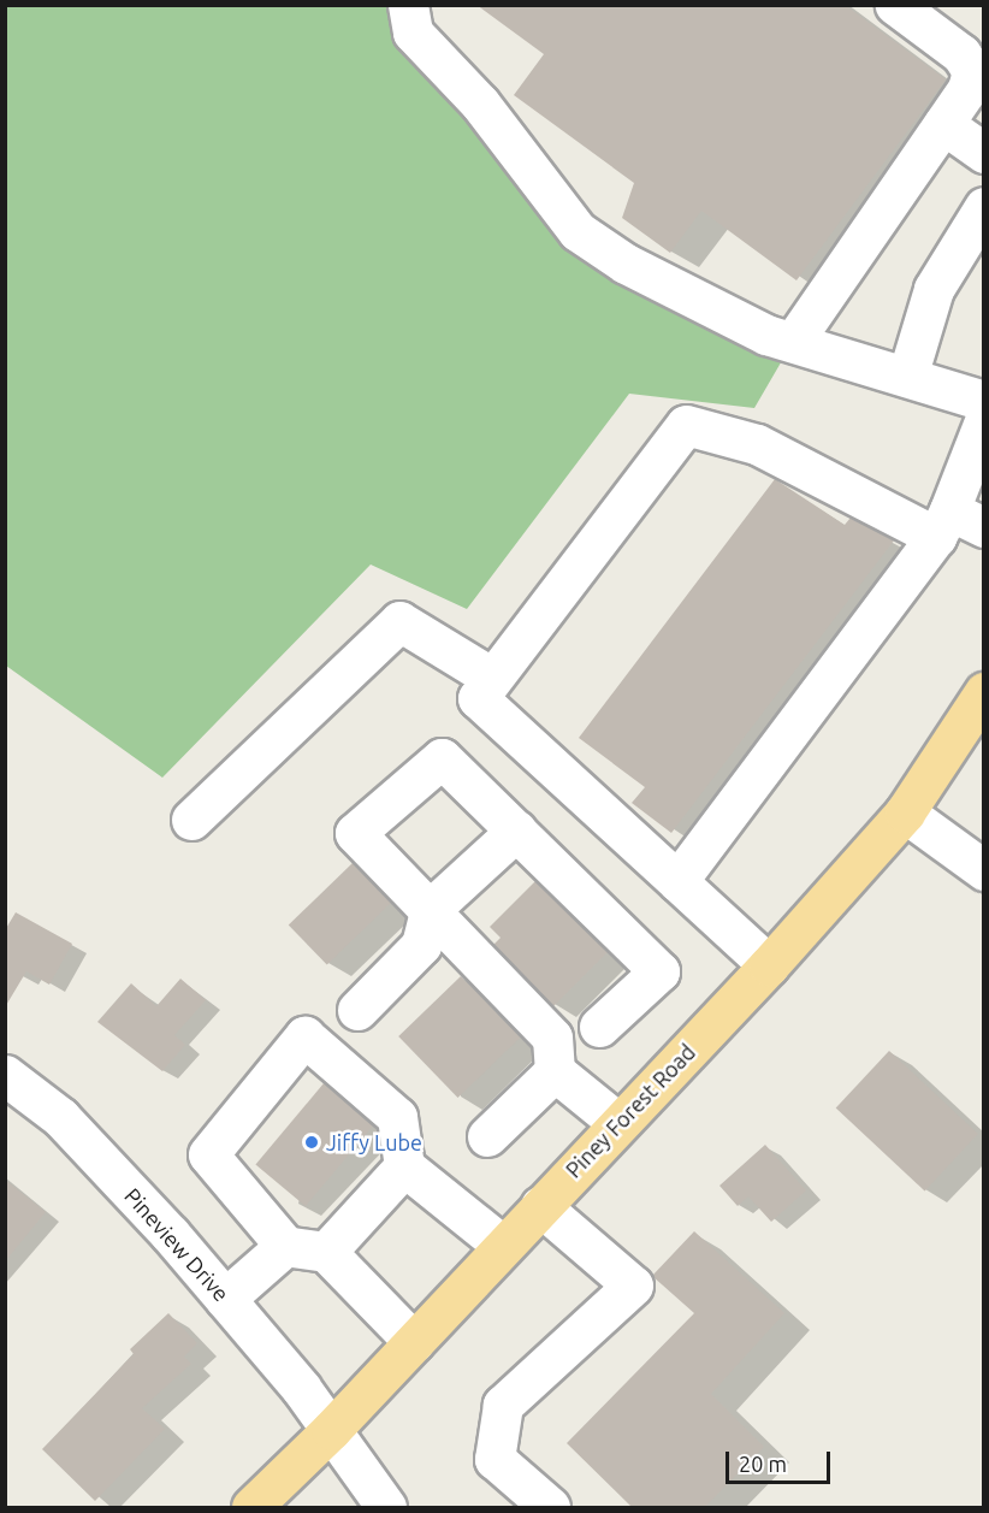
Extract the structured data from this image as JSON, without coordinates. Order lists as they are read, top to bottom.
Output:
{
  "streets": {
    "main road": ["Piney Forest Road"],
    "street": ["Pineview Drive"]
  },
  "crossings": [
    ["Piney Forest Road", "Pineview Drive"]
  ],
  "places": ["Jiffy Lube"],
  "scale_bar": "20 m"
}
